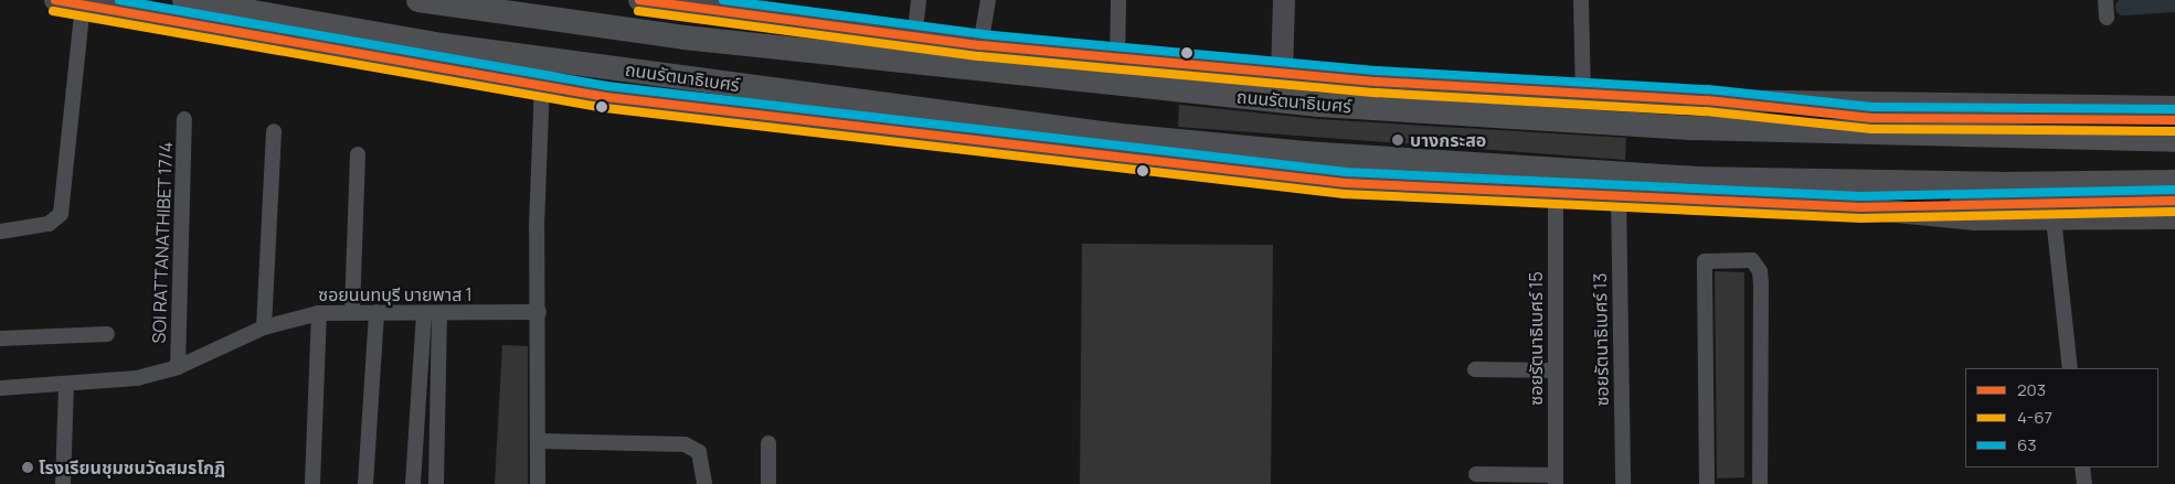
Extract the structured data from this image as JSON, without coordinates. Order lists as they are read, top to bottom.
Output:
{
  "streets": {
    "main road": ["ถนนรัตนาธิเบศร์"],
    "street": [
      "SOI RATTANATHIBET 17/4",
      "ซอยนนทบุรี บายพาส 1",
      "ซอยรัตนาธิเบศร์ 15",
      "ซอยรัตนาธิเบศร์ 13"
    ]
  },
  "crossings": [
    ["ถนนรัตนาธิเบศร์", "ซอยรัตนาธิเบศร์ 15"],
    ["ถนนรัตนาธิเบศร์", "ซอยรัตนาธิเบศร์ 13"],
    ["SOI RATTANATHIBET 17/4", "ซอยนนทบุรี บายพาส 1"]
  ],
  "places": ["บางกระสอ", "โรงเรียนชุมชนวัดสมรโกฏิ"],
  "lines": ["transit line 203", "transit line 63", "transit line 4-67"],
  "legend": ["203", "4-67", "63"]
}
